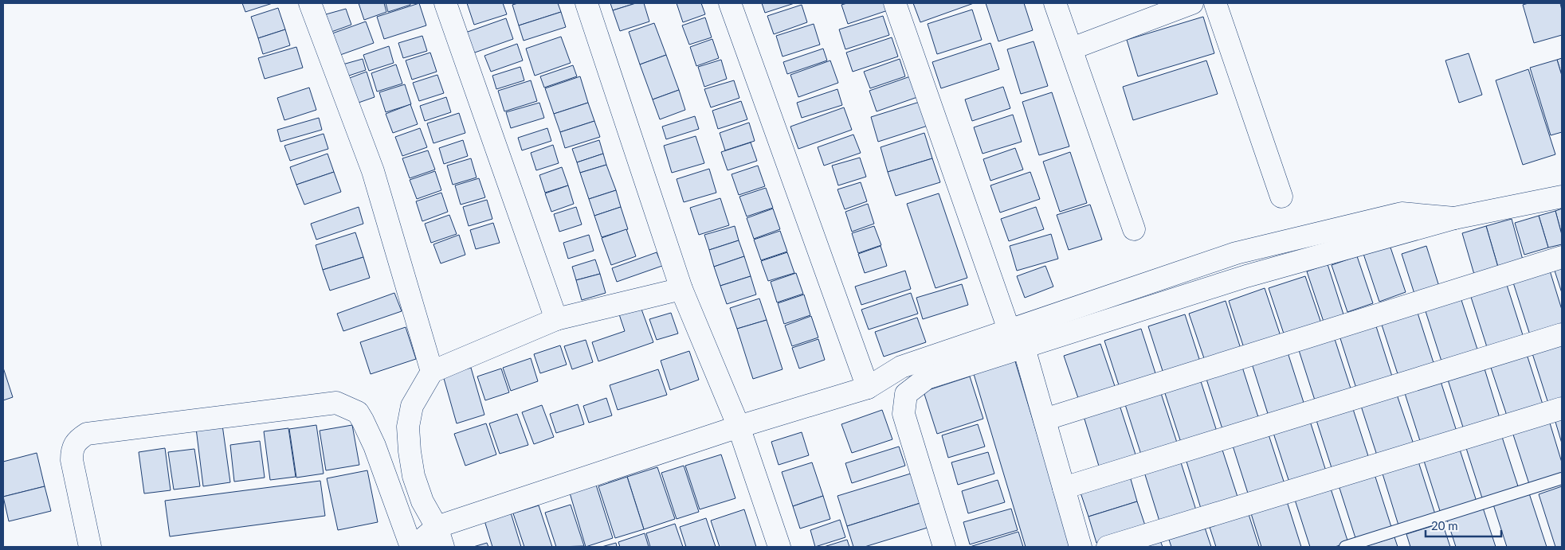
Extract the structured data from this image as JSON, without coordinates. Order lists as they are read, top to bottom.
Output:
{
  "scale_bar": "20 m"
}
